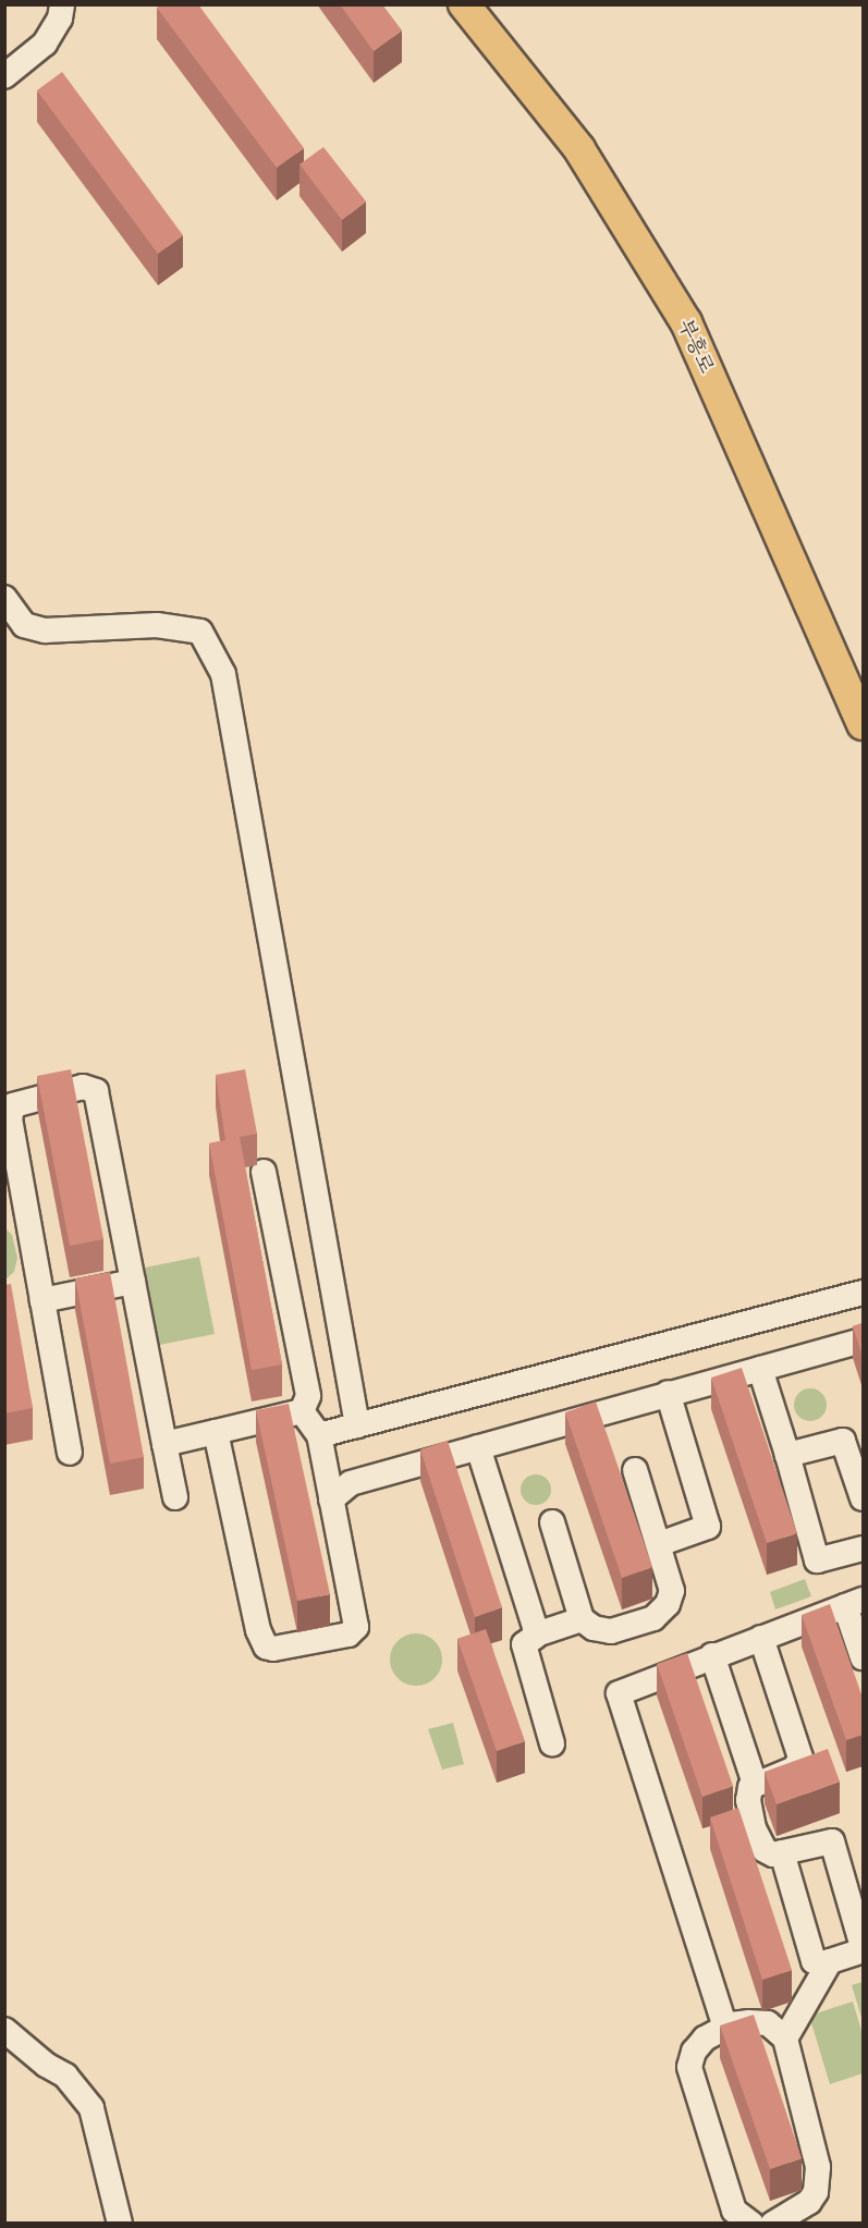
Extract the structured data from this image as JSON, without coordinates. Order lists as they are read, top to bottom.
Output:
{
  "streets": {
    "main road": ["부흥로"]
  }
}
